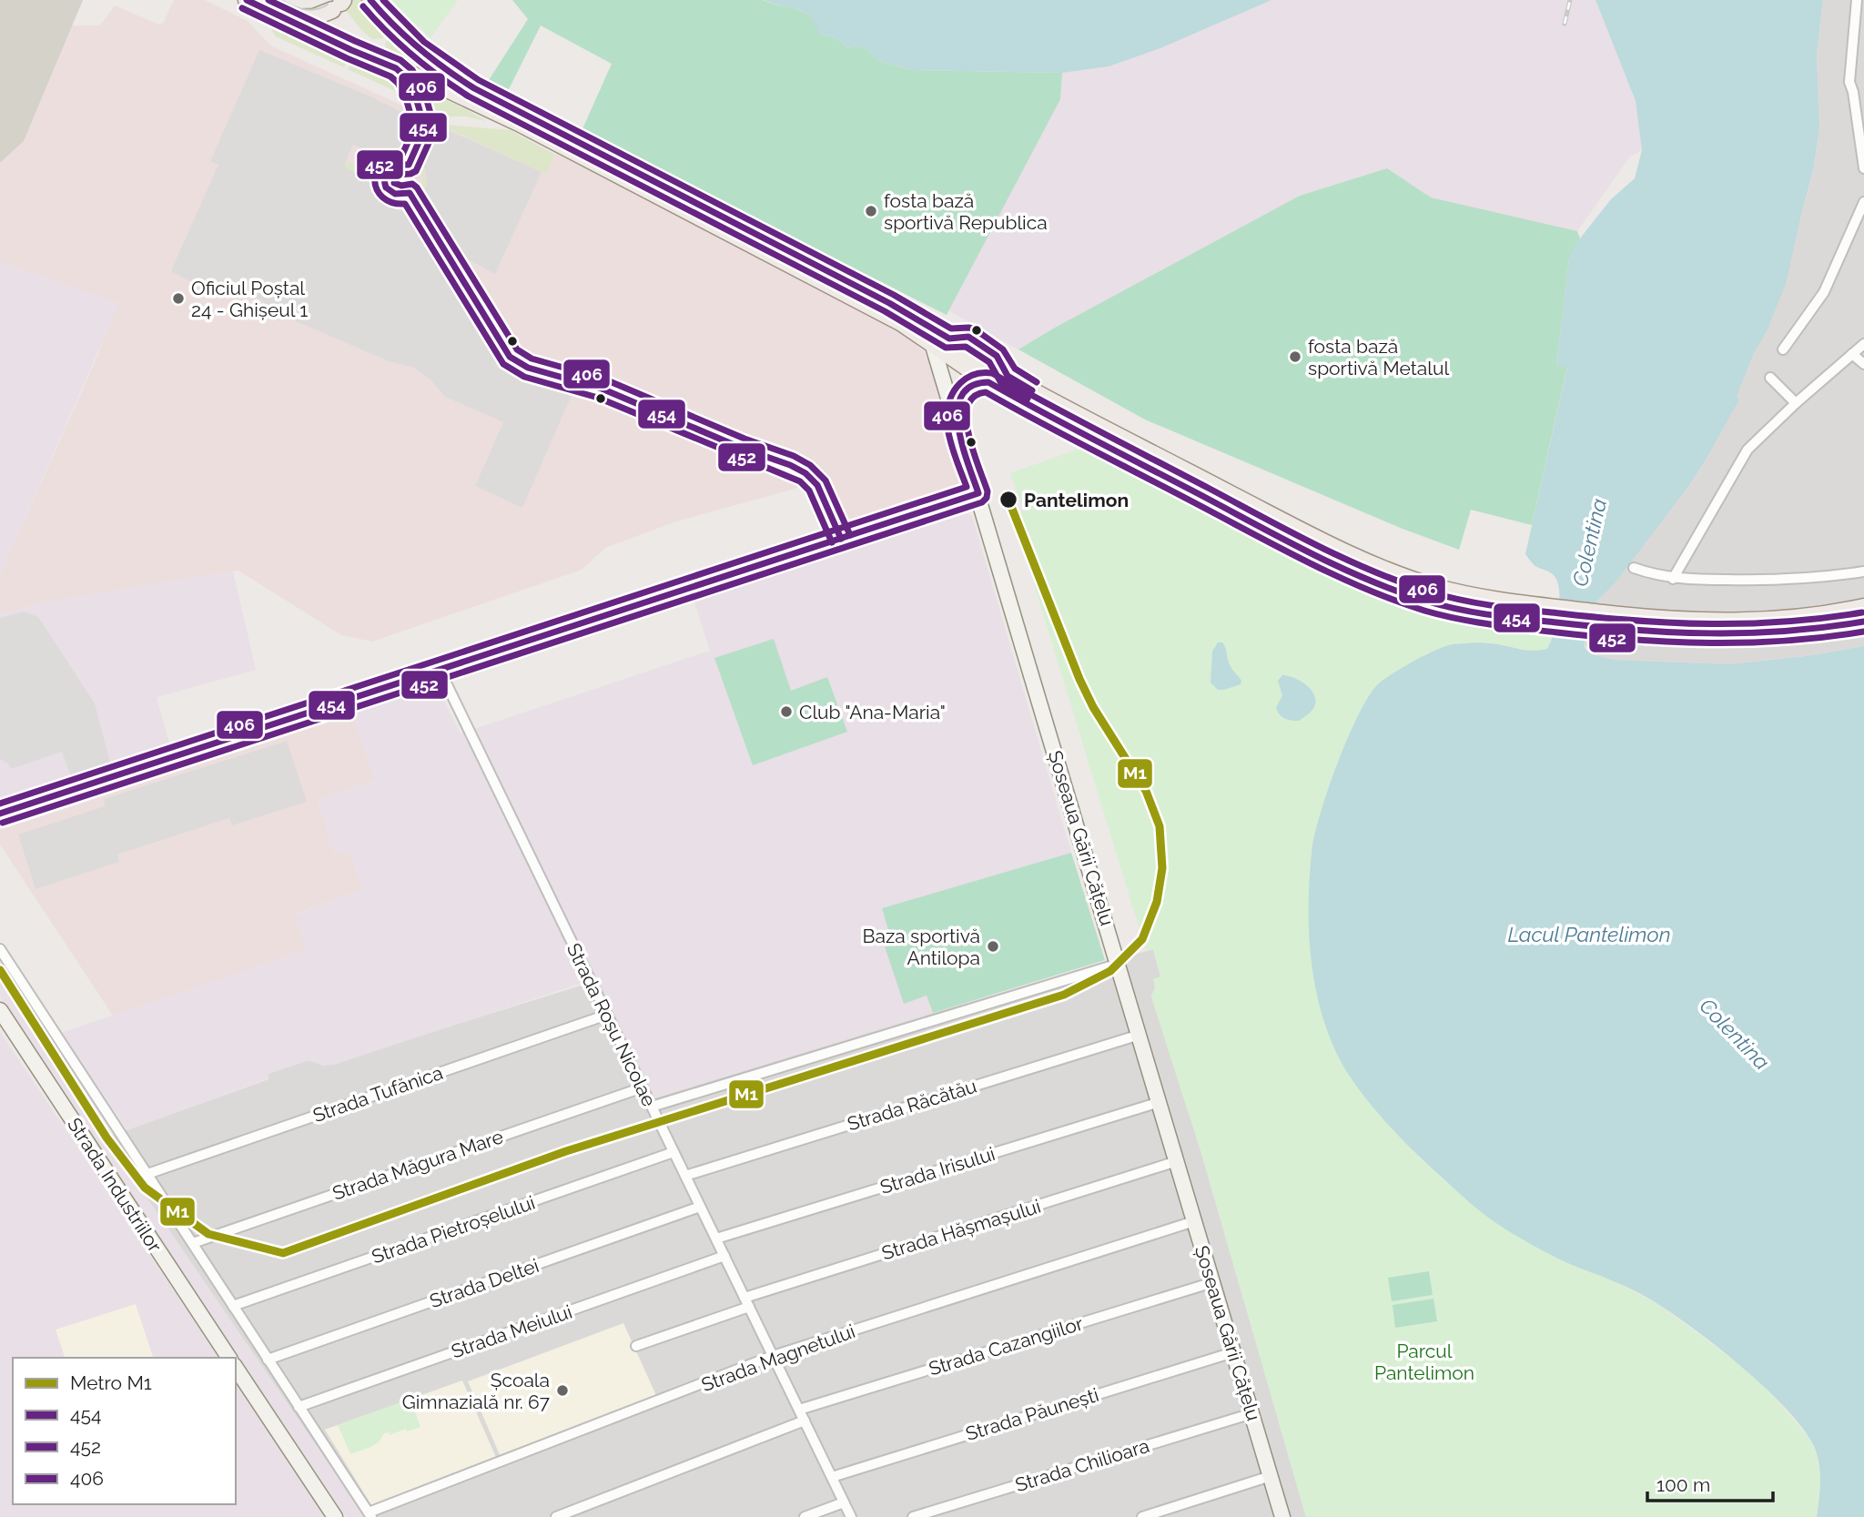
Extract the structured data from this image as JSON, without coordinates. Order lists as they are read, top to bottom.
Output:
{
  "streets": {
    "main road": ["Șoseaua Gării Cățelu", "Strada Industriilor"],
    "street": [
      "Strada Roșu Nicolae",
      "Strada Tufănica",
      "Strada Răcătău",
      "Strada Măgura Mare",
      "Strada Irisului",
      "Strada Pietroșelului",
      "Strada Hășmașului",
      "Strada Deltei",
      "Strada Meiului",
      "Strada Cazangiilor",
      "Strada Magnetului",
      "Strada Păunești",
      "Strada Chilioara"
    ]
  },
  "crossings": [
    ["Șoseaua Gării Cățelu", "Strada Răcătău"],
    ["Șoseaua Gării Cățelu", "Strada Irisului"],
    ["Șoseaua Gării Cățelu", "Strada Hășmașului"],
    ["Șoseaua Gării Cățelu", "Strada Cazangiilor"],
    ["Șoseaua Gării Cățelu", "Strada Magnetului"],
    ["Șoseaua Gării Cățelu", "Strada Păunești"],
    ["Șoseaua Gării Cățelu", "Strada Chilioara"],
    ["Strada Roșu Nicolae", "Strada Tufănica"],
    ["Strada Roșu Nicolae", "Strada Răcătău"],
    ["Strada Roșu Nicolae", "Strada Măgura Mare"],
    ["Strada Roșu Nicolae", "Strada Irisului"],
    ["Strada Roșu Nicolae", "Strada Pietroșelului"],
    ["Strada Roșu Nicolae", "Strada Hășmașului"],
    ["Strada Roșu Nicolae", "Strada Deltei"],
    ["Strada Roșu Nicolae", "Strada Meiului"],
    ["Strada Roșu Nicolae", "Strada Cazangiilor"],
    ["Strada Roșu Nicolae", "Strada Magnetului"],
    ["Strada Roșu Nicolae", "Strada Păunești"]
  ],
  "water": ["Colentina", "Lacul Pantelimon"],
  "parks": ["Parcul Pantelimon"],
  "places": [
    "fosta bază sportivă Republica",
    "Oficiul Poștal 24 - Ghișeul 1",
    "fosta bază sportivă Metalul",
    "Pantelimon",
    "Club \"Ana-Maria\"",
    "Baza sportivă Antilopa",
    "Școala Gimnazială nr. 67"
  ],
  "lines": [
    "transit line 454",
    "transit line 406",
    "transit line 452",
    "metro line M1"
  ],
  "legend": [
    "Metro M1",
    "454",
    "452",
    "406"
  ],
  "scale_bar": "100 m"
}
